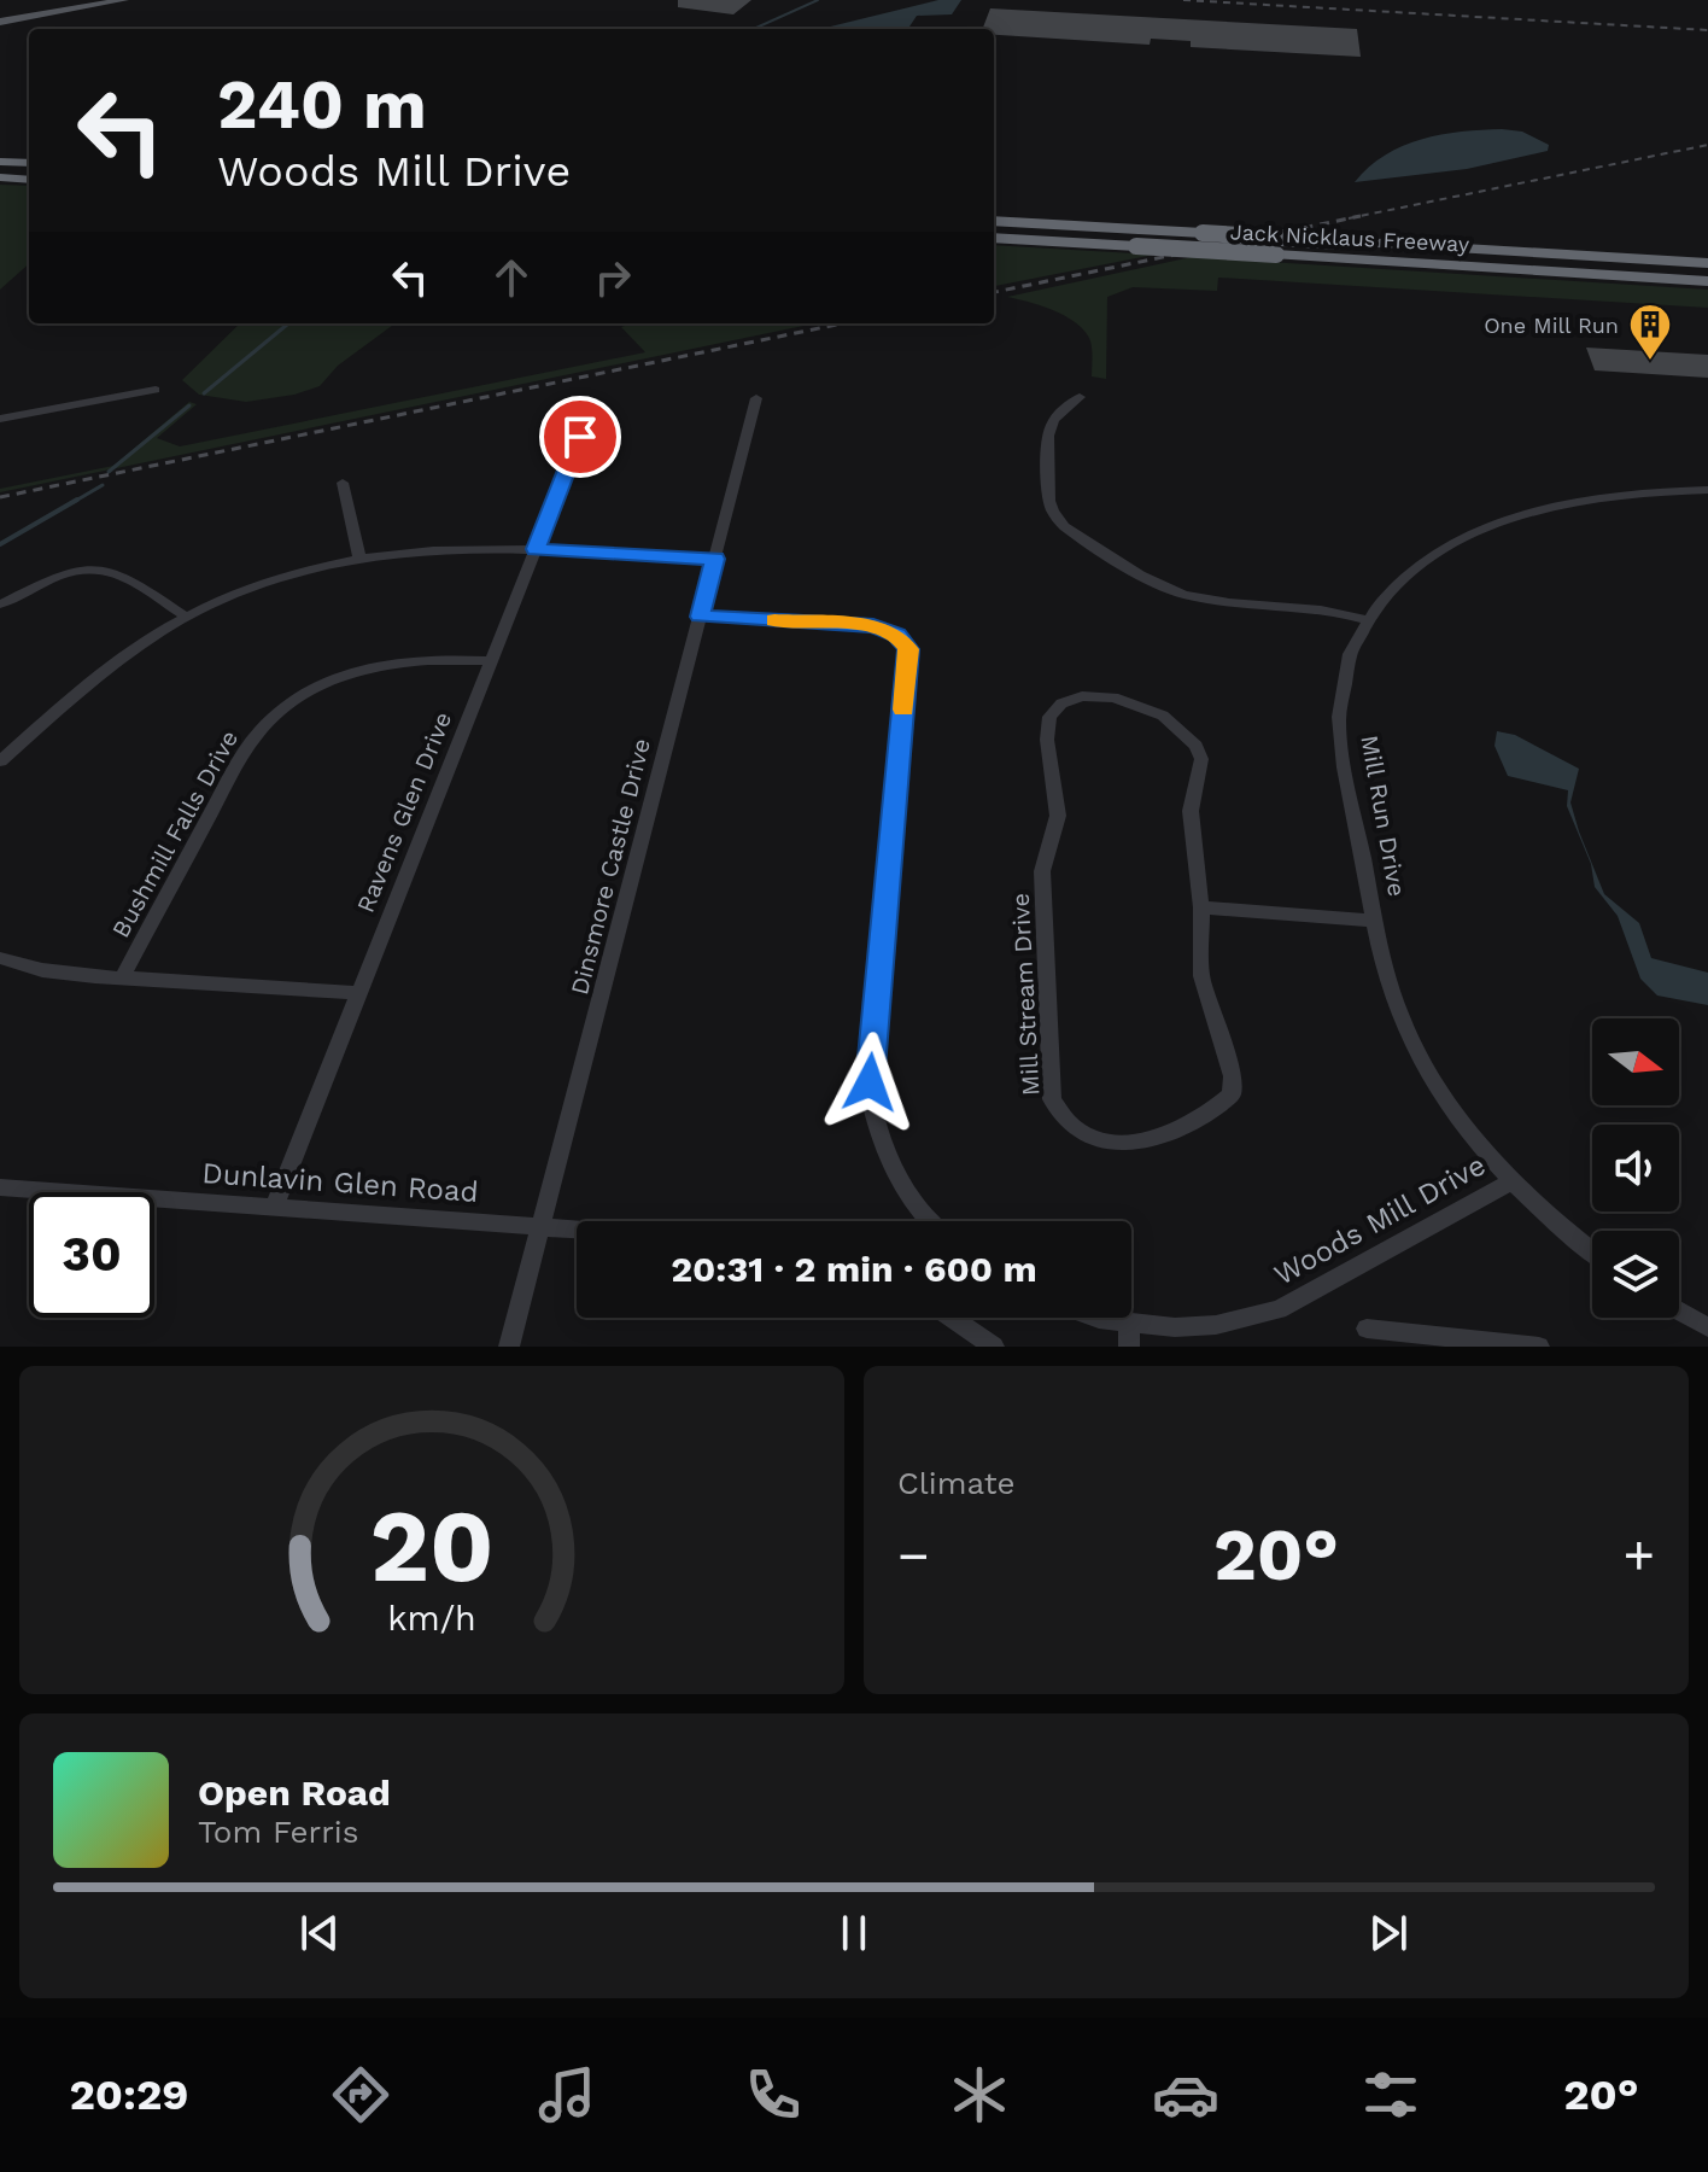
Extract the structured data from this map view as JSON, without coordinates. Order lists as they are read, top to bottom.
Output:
{
  "streets": {
    "highway": ["Jack Nicklaus Freeway"],
    "street": [
      "Ravens Glen Drive",
      "Mill Run Drive",
      "Bushmill Falls Drive",
      "Dinsmore Castle Drive",
      "Mill Stream Drive",
      "Dunlavin Glen Road",
      "Woods Mill Drive"
    ]
  },
  "crossings": [
    ["Ravens Glen Drive", "Bushmill Falls Drive"],
    ["Ravens Glen Drive", "Dunlavin Glen Road"],
    ["Mill Run Drive", "Woods Mill Drive"],
    ["Dinsmore Castle Drive", "Dunlavin Glen Road"]
  ],
  "places": {
    "building": ["One Mill Run"]
  },
  "north": "right",
  "page": {
    "turn": ["240 m", "Woods Mill Drive"],
    "limit": "30",
    "trip": "20:31 · 2 min · 600 m",
    "tile": "Climate",
    "heat": ["−", "20°", "+"],
    "song": ["Open Road", "Tom Ferris"],
    "tabs": ["20:29", "20°"],
    "gauge": ["20", "km/h"]
  }
}
